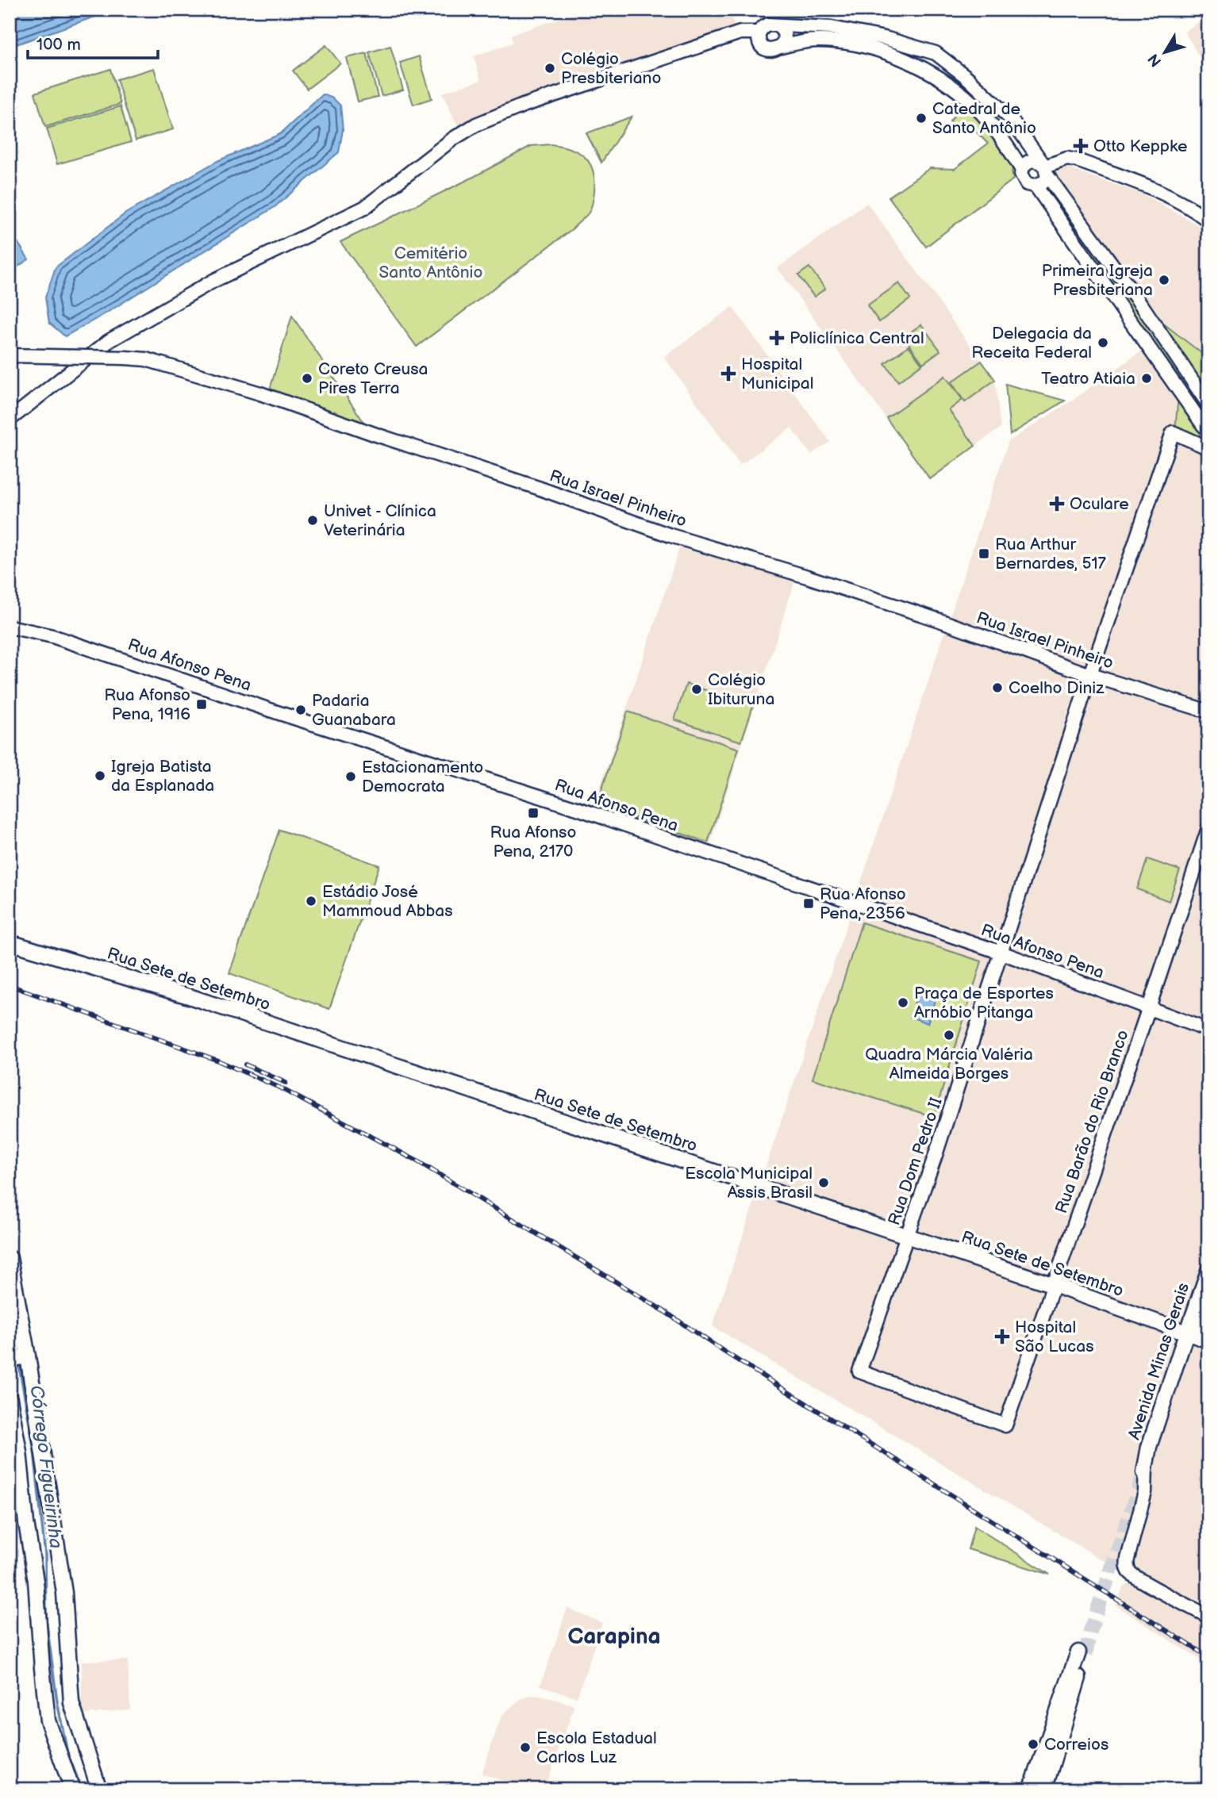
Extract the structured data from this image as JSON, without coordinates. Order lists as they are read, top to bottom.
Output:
{
  "streets": {
    "main road": ["Rua Sete de Setembro", "Avenida Minas Gerais"],
    "street": [
      "Rua Israel Pinheiro",
      "Rua Afonso Pena",
      "Rua Barão do Rio Branco",
      "Rua Dom Pedro II"
    ]
  },
  "crossings": [
    ["Rua Israel Pinheiro", "Rua Dom Pedro II"],
    ["Rua Afonso Pena", "Rua Barão do Rio Branco"],
    ["Rua Afonso Pena", "Rua Dom Pedro II"],
    ["Rua Sete de Setembro", "Rua Barão do Rio Branco"],
    ["Rua Sete de Setembro", "Rua Dom Pedro II"],
    ["Rua Sete de Setembro", "Avenida Minas Gerais"],
    ["Rua Barão do Rio Branco", "Rua Dom Pedro II"]
  ],
  "districts": ["Carapina"],
  "water": ["Córrego Figueirinha"],
  "parks": ["Cemitério Santo Antônio"],
  "places": {
    "other": [
      "Colégio Presbiteriano",
      "Catedral de Santo Antônio",
      "Primeira Igreja Presbiteriana",
      "Delegacia da Receita Federal",
      "Coreto Creusa Pires Terra",
      "Teatro Atiaia",
      "Univet - Clínica Veterinária",
      "Coelho Diniz",
      "Colégio Ibituruna",
      "Padaria Guanabara",
      "Igreja Batista da Esplanada",
      "Estacionamento Democrata",
      "Estádio José Mammoud Abbas",
      "Praça de Esportes Arnóbio Pitanga",
      "Quadra Márcia Valéria Almeida Borges",
      "Escola Municipal Assis Brasil",
      "Correios",
      "Escola Estadual Carlos Luz"
    ],
    "health": [
      "Otto Keppke",
      "Policlínica Central",
      "Hospital Municipal",
      "Oculare",
      "Hospital São Lucas"
    ],
    "transit": [
      "Rua Arthur Bernardes, 517",
      "Rua Afonso Pena, 1916",
      "Rua Afonso Pena, 2170",
      "Rua Afonso Pena, 2356"
    ]
  },
  "scale_bar": "100 m",
  "north": "bottom left"
}
